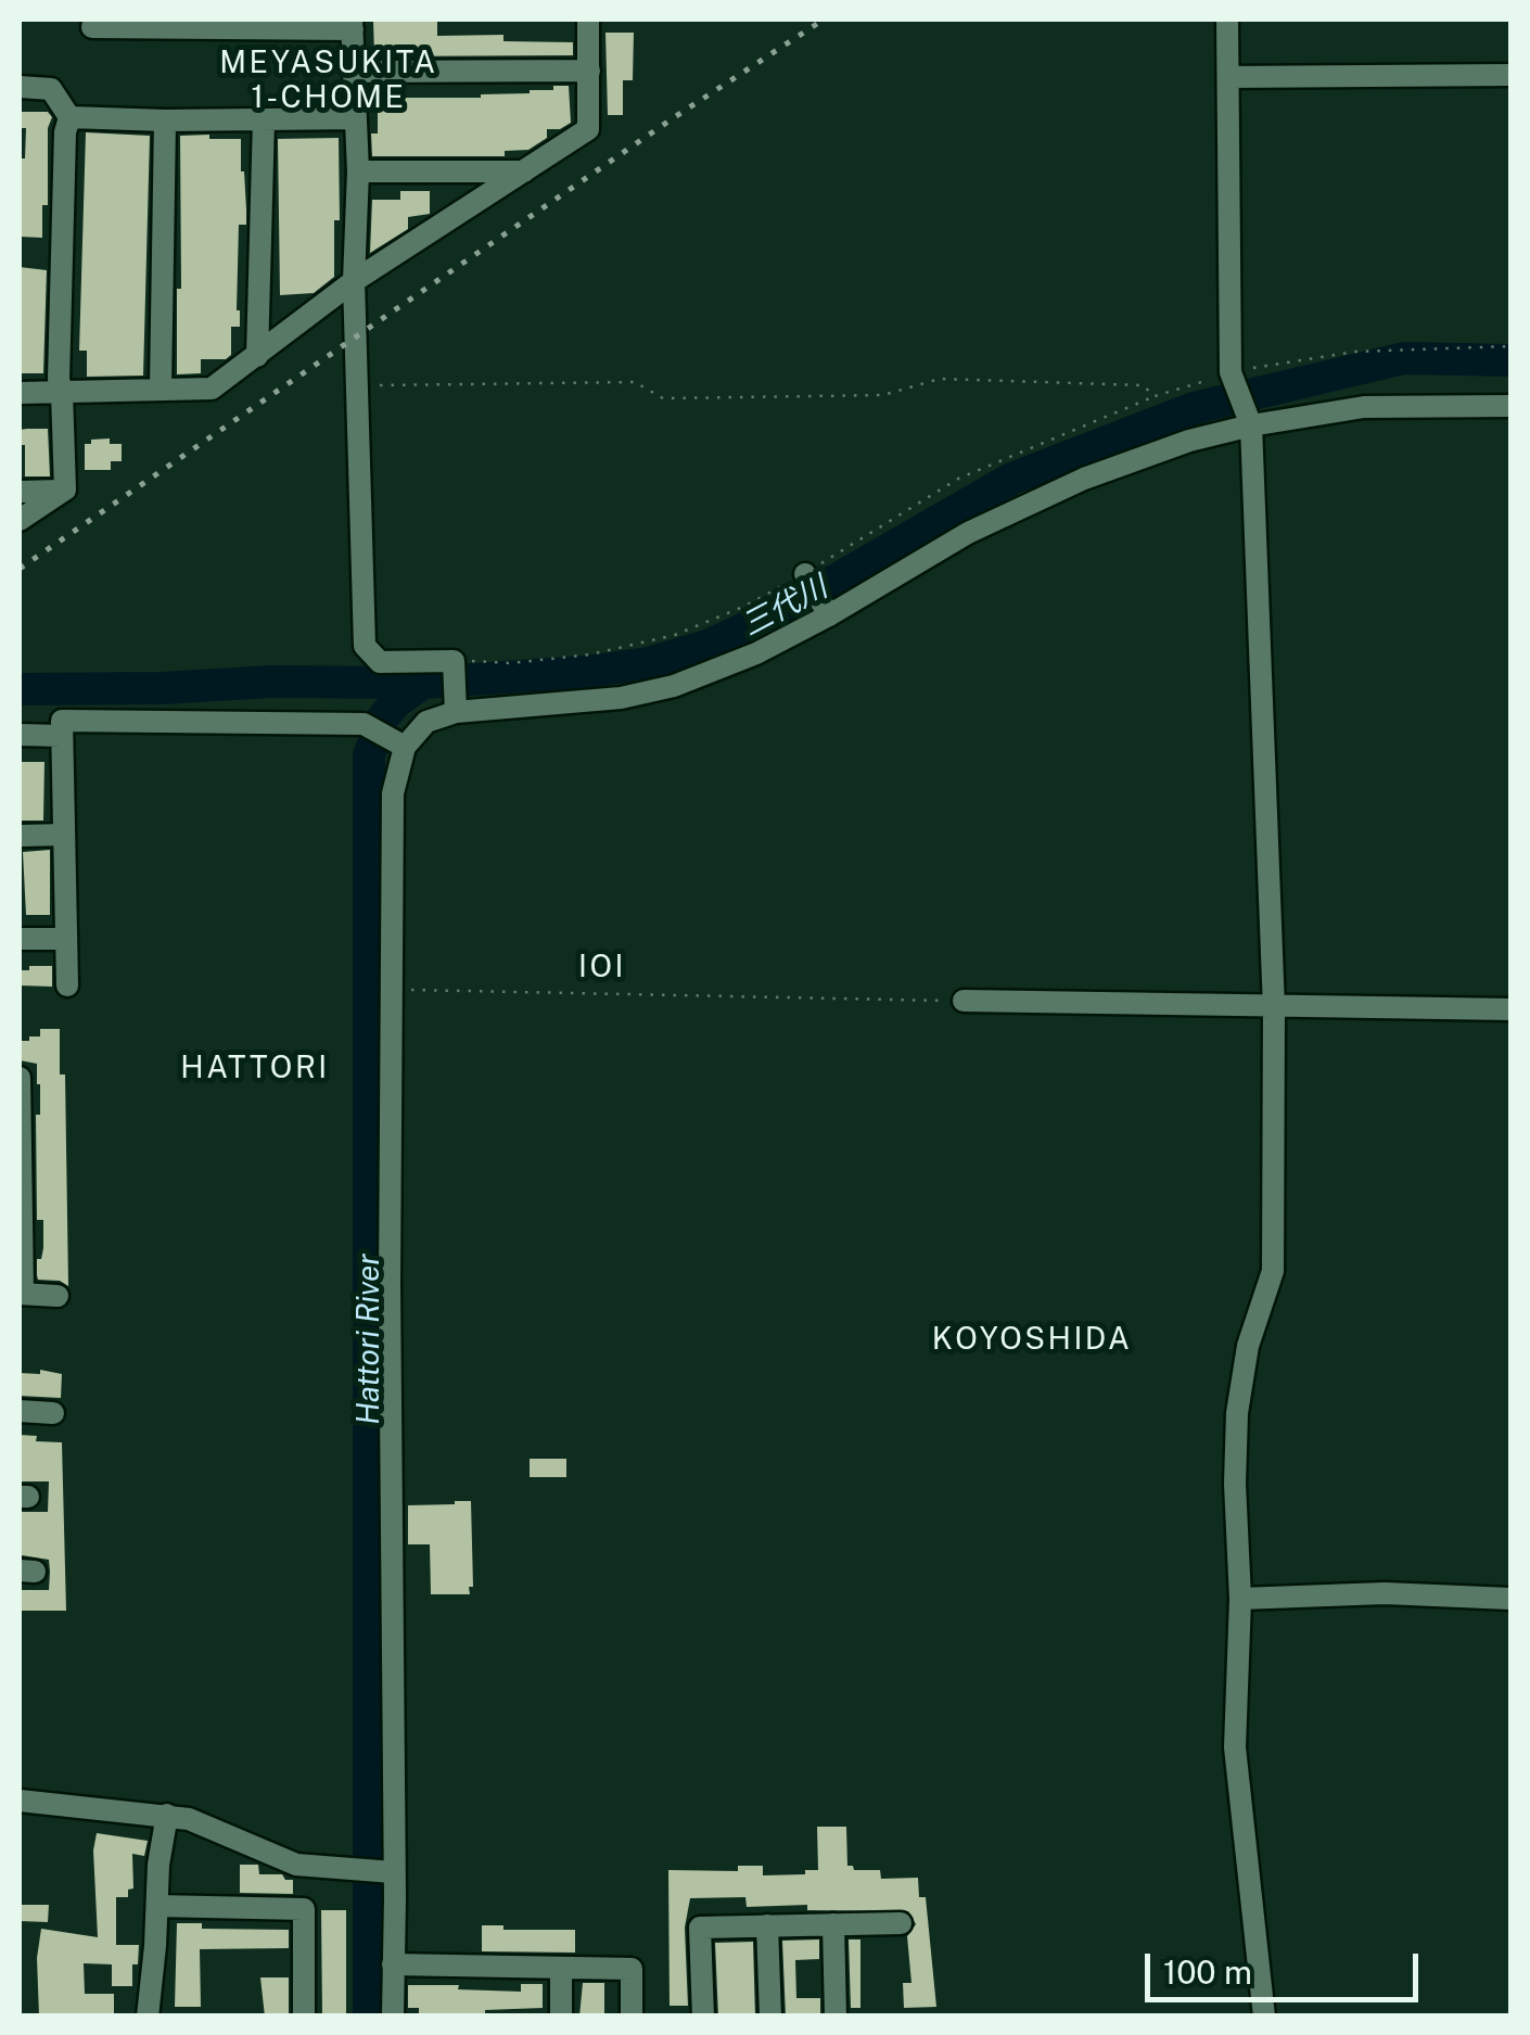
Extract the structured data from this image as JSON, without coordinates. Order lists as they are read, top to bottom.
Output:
{
  "districts": [
    "MEYASUKITA 1-CHOME",
    "IOI",
    "HATTORI",
    "KOYOSHIDA"
  ],
  "water": ["三代川", "Hattori River"],
  "scale_bar": "100 m"
}
